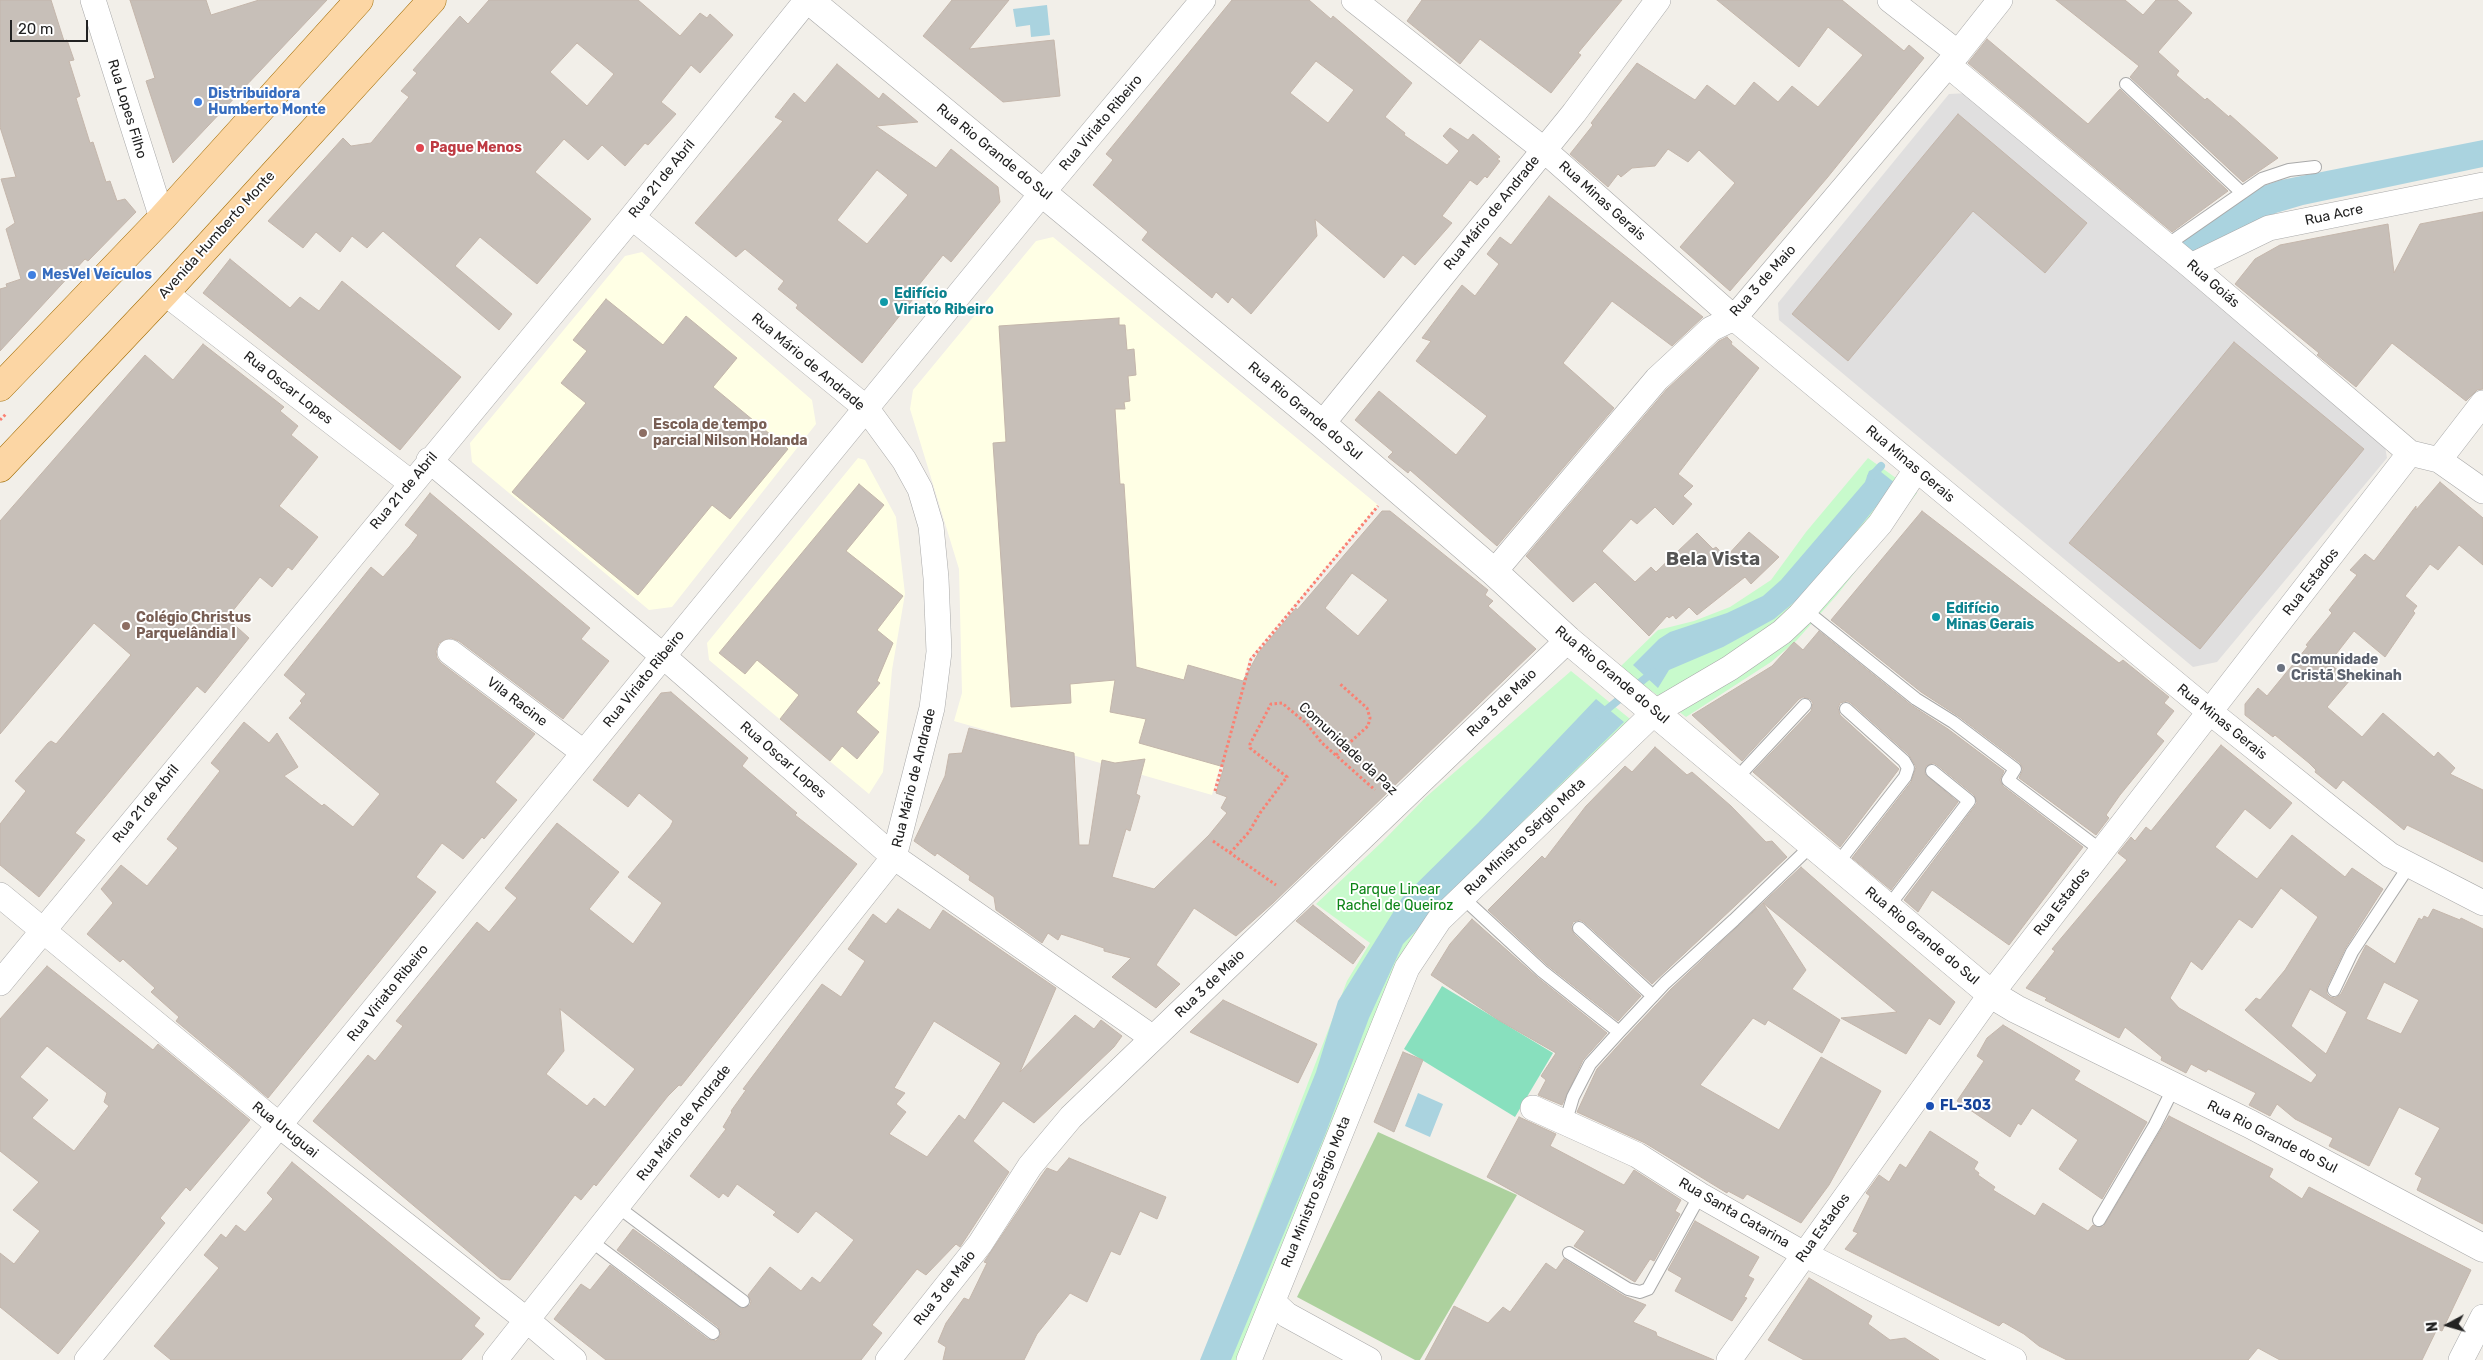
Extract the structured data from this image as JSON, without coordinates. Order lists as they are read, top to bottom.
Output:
{
  "streets": {
    "main road": ["Avenida Humberto Monte"],
    "street": [
      "Rua Lopes Filho",
      "Rua Viriato Ribeiro",
      "Rua Rio Grande do Sul",
      "Rua 21 de Abril",
      "Rua Minas Gerais",
      "Rua Mário de Andrade",
      "Rua Acre",
      "Rua 3 de Maio",
      "Rua Goiás",
      "Rua Oscar Lopes",
      "Rua Estados",
      "Vila Racine",
      "Rua Ministro Sérgio Mota",
      "Rua Uruguai",
      "Rua Santa Catarina"
    ],
    "path": ["Comunidade da Paz"]
  },
  "crossings": [
    ["Rua Viriato Ribeiro", "Rua Rio Grande do Sul"],
    ["Rua Viriato Ribeiro", "Rua Mário de Andrade"],
    ["Rua Viriato Ribeiro", "Rua Oscar Lopes"],
    ["Rua Viriato Ribeiro", "Vila Racine"],
    ["Rua Viriato Ribeiro", "Rua Uruguai"],
    ["Rua Rio Grande do Sul", "Rua 21 de Abril"],
    ["Rua Rio Grande do Sul", "Rua Mário de Andrade"],
    ["Rua Rio Grande do Sul", "Rua 3 de Maio"],
    ["Rua Rio Grande do Sul", "Rua Estados"],
    ["Rua Rio Grande do Sul", "Rua Ministro Sérgio Mota"],
    ["Rua 21 de Abril", "Rua Mário de Andrade"],
    ["Rua 21 de Abril", "Rua Oscar Lopes"],
    ["Rua 21 de Abril", "Rua Uruguai"],
    ["Rua Minas Gerais", "Rua Mário de Andrade"],
    ["Rua Minas Gerais", "Rua 3 de Maio"],
    ["Rua Minas Gerais", "Rua Estados"],
    ["Rua Minas Gerais", "Rua Ministro Sérgio Mota"],
    ["Rua Mário de Andrade", "Rua Oscar Lopes"],
    ["Rua Mário de Andrade", "Rua Uruguai"],
    ["Rua Acre", "Rua Goiás"],
    ["Avenida Humberto Monte", "Rua Oscar Lopes"],
    ["Rua 3 de Maio", "Rua Goiás"],
    ["Rua 3 de Maio", "Rua Oscar Lopes"],
    ["Rua 3 de Maio", "Comunidade da Paz"],
    ["Rua Goiás", "Rua Estados"],
    ["Rua Estados", "Rua Santa Catarina"]
  ],
  "districts": ["Bela Vista"],
  "parks": ["Parque Linear Rachel de Queiroz"],
  "places": [
    "Distribuidora Humberto Monte",
    "Pague Menos",
    "MesVel Veículos",
    "Edifício Viriato Ribeiro",
    "Escola de tempo parcial Nilson Holanda",
    "Edifício Minas Gerais",
    "Colégio Christus Parquelândia I",
    "Comunidade Cristã Shekinah",
    "FL-303"
  ],
  "scale_bar": "20 m",
  "north": "left"
}
